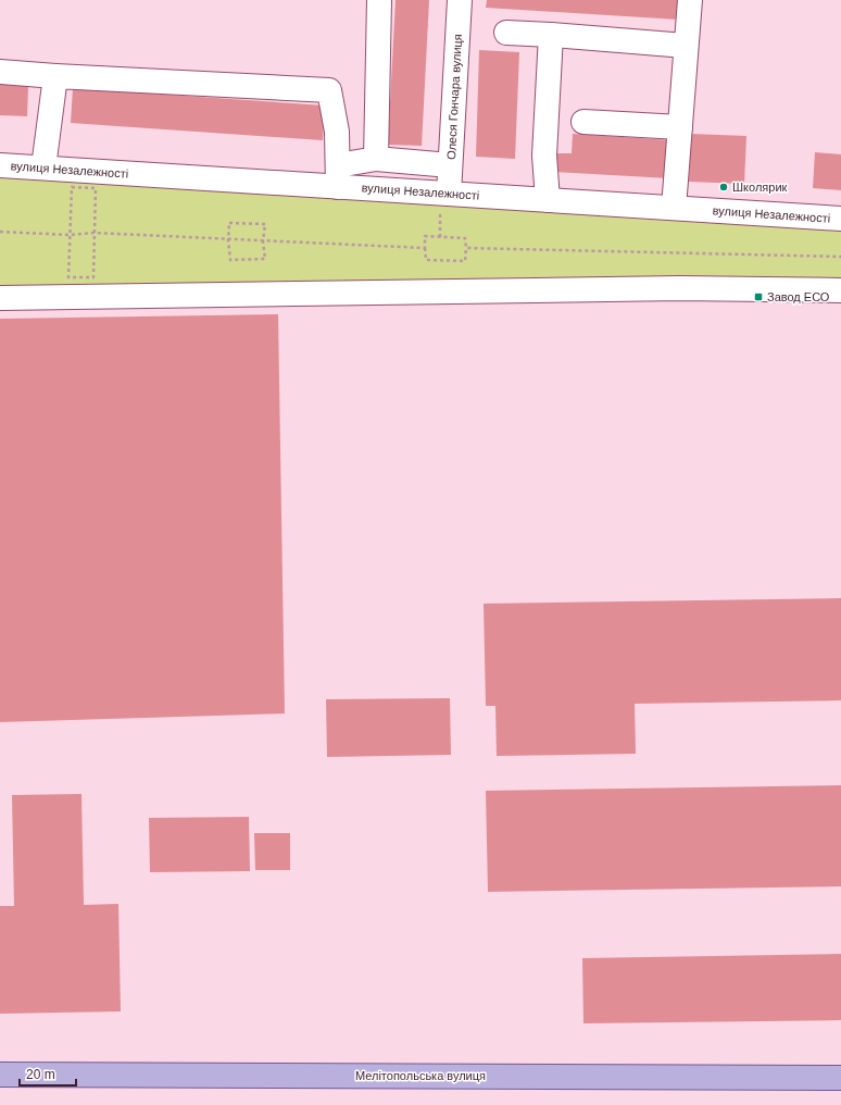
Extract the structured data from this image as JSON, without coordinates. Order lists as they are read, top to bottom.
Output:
{
  "streets": {
    "main road": ["Мелітопольська вулиця"],
    "street": ["Олеся Гончара вулиця", "вулиця Незалежності"]
  },
  "crossings": [
    ["Олеся Гончара вулиця", "вулиця Незалежності"]
  ],
  "places": {
    "other": ["Школярик"],
    "transit": ["Завод ЕСО"]
  },
  "scale_bar": "20 m"
}
